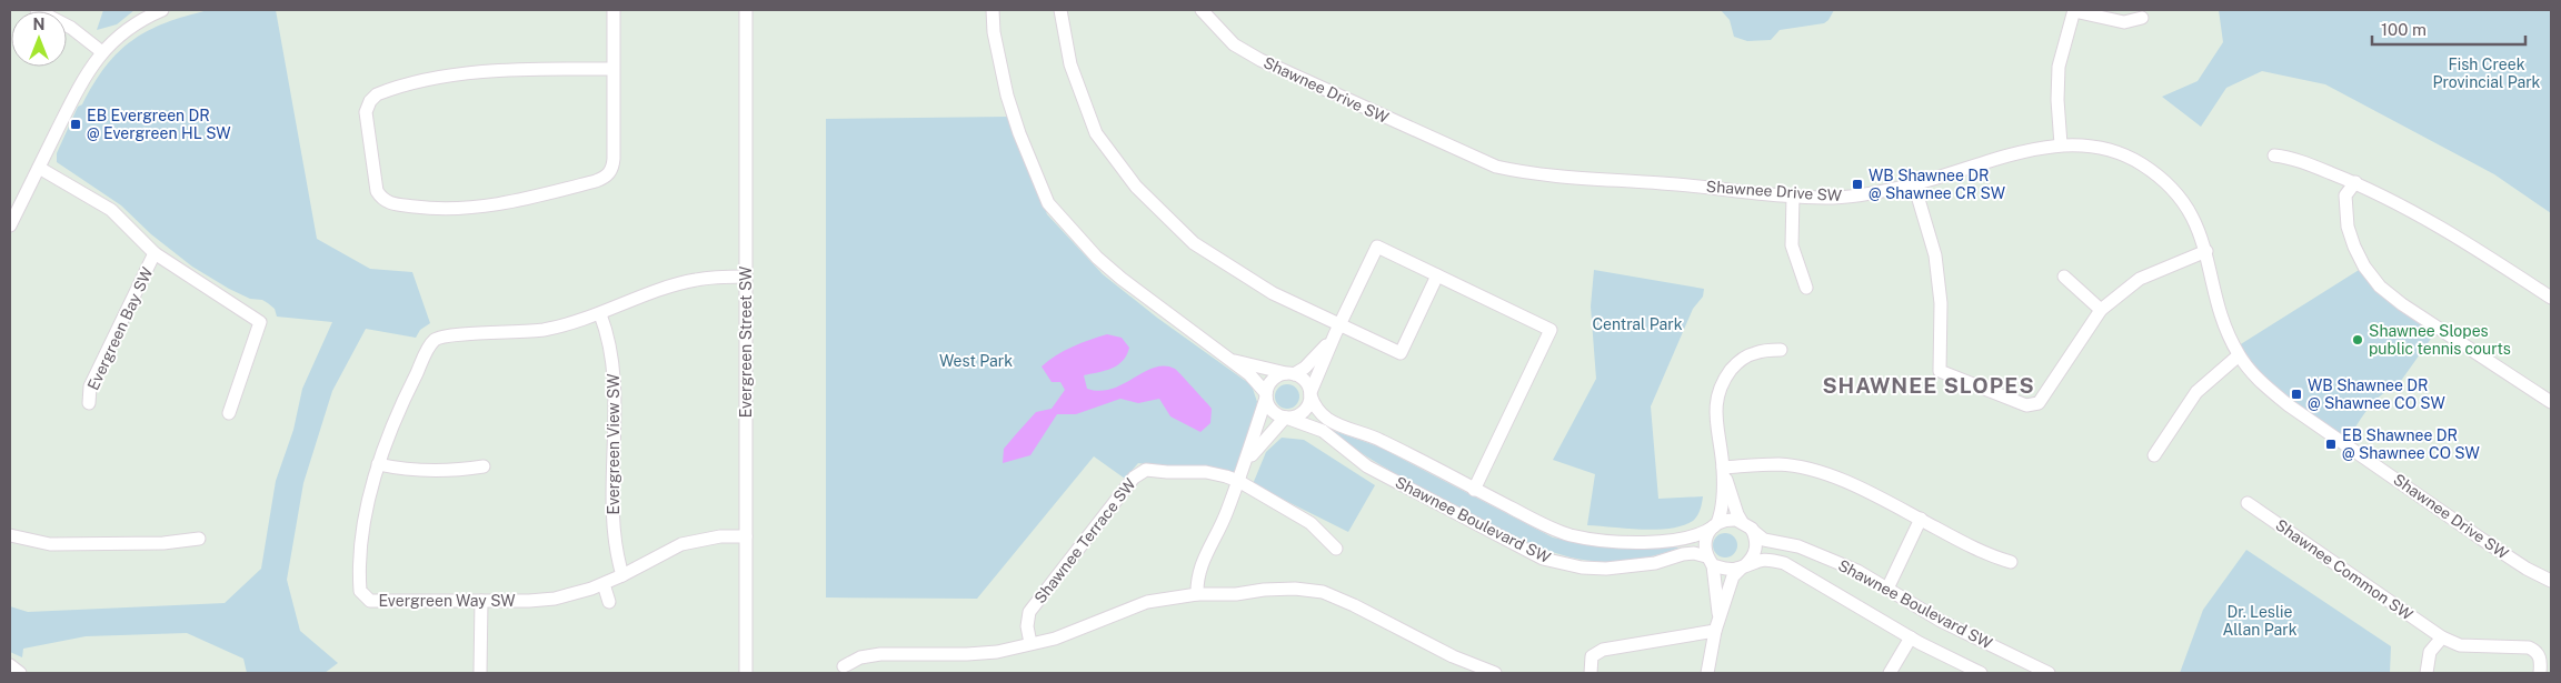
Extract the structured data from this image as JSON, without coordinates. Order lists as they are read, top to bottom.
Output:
{
  "streets": {
    "street": [
      "Shawnee Drive SW",
      "Evergreen Bay SW",
      "Evergreen Street SW",
      "Evergreen View SW",
      "Shawnee Boulevard SW",
      "Shawnee Terrace SW",
      "Shawnee Common SW",
      "Evergreen Way SW"
    ]
  },
  "crossings": [
    ["Evergreen Street SW", "Evergreen Way SW"],
    ["Evergreen View SW", "Evergreen Way SW"]
  ],
  "districts": ["SHAWNEE SLOPES"],
  "parks": [
    "Fish Creek Provincial Park",
    "Central Park",
    "West Park",
    "Dr. Leslie Allan Park"
  ],
  "places": {
    "transit": [
      "EB Evergreen DR @ Evergreen HL SW",
      "WB Shawnee DR @ Shawnee CR SW",
      "WB Shawnee DR @ Shawnee CO SW",
      "EB Shawnee DR @ Shawnee CO SW"
    ],
    "other": ["Shawnee Slopes public tennis courts"]
  },
  "scale_bar": "100 m",
  "north": "top"
}
